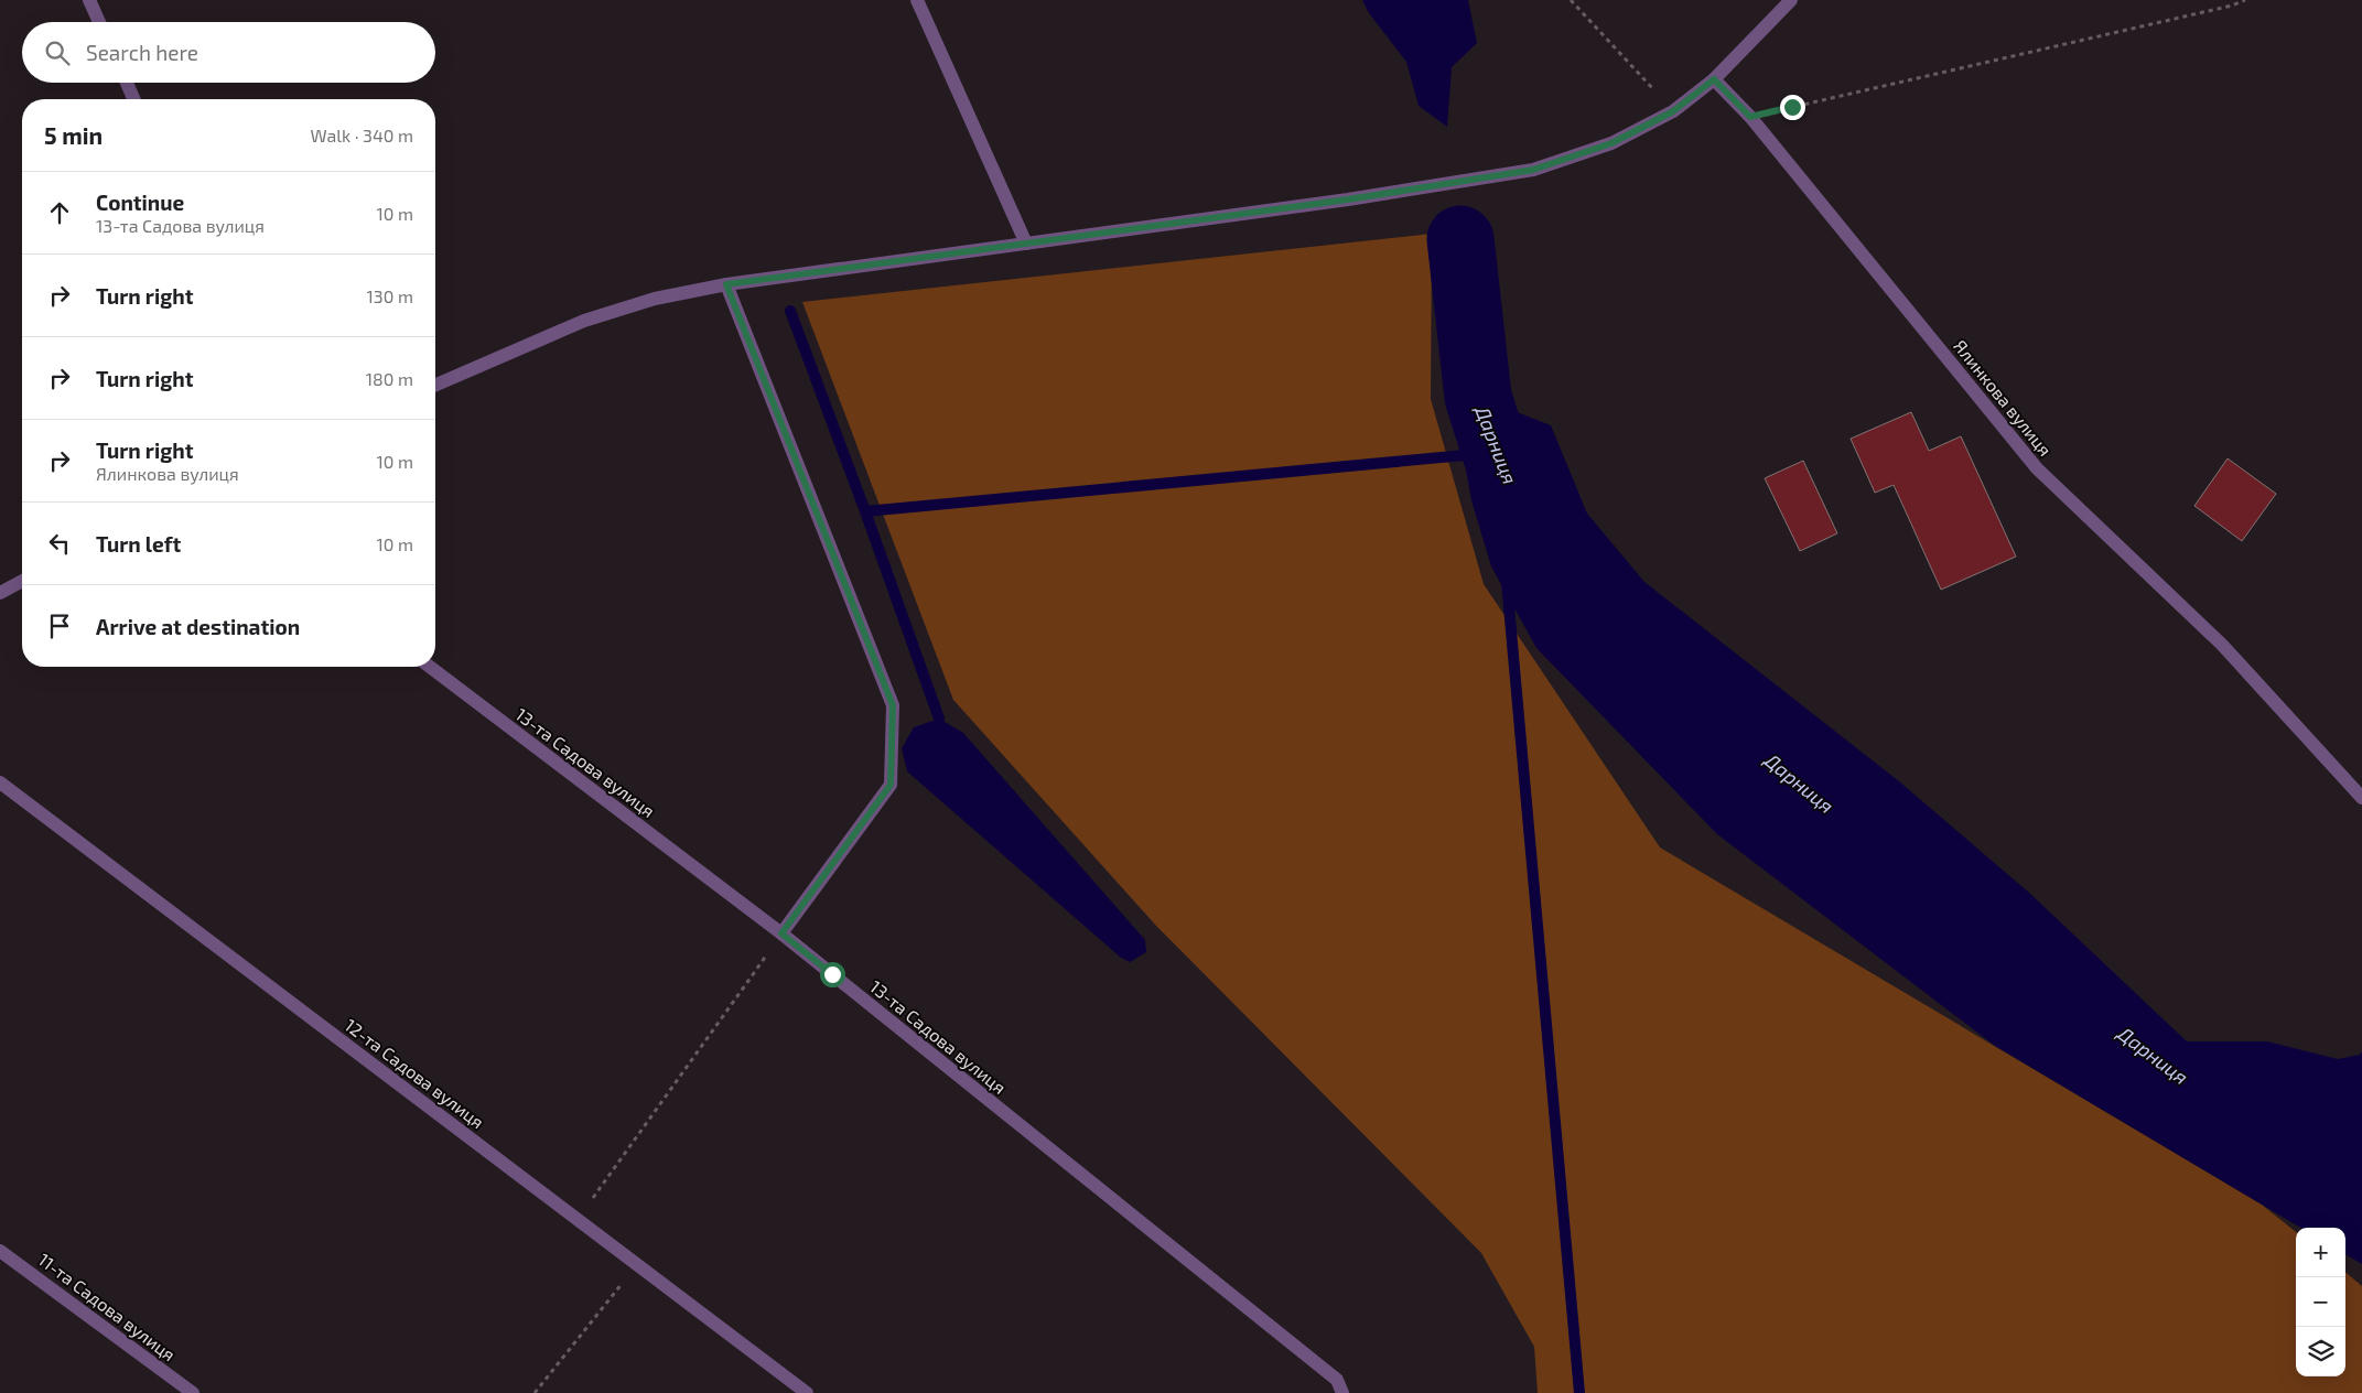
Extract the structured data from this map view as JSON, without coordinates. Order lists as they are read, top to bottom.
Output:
{
  "streets": {
    "street": [
      "Ялинкова вулиця",
      "13-та Садова вулиця",
      "12-та Садова вулиця",
      "11-та Садова вулиця"
    ]
  },
  "water": ["Дарниця"],
  "page": {
    "search": "Search here",
    "heading": ["5 min", "Walk · 340 m"],
    "list": [
      ["Continue", "13-та Садова вулиця", "10 m"],
      ["Turn right", "130 m"],
      ["Turn right", "180 m"],
      ["Turn right", "Ялинкова вулиця", "10 m"],
      ["Turn left", "10 m"],
      "Arrive at destination"
    ],
    "map_buttons": ["+", "−"]
  }
}
